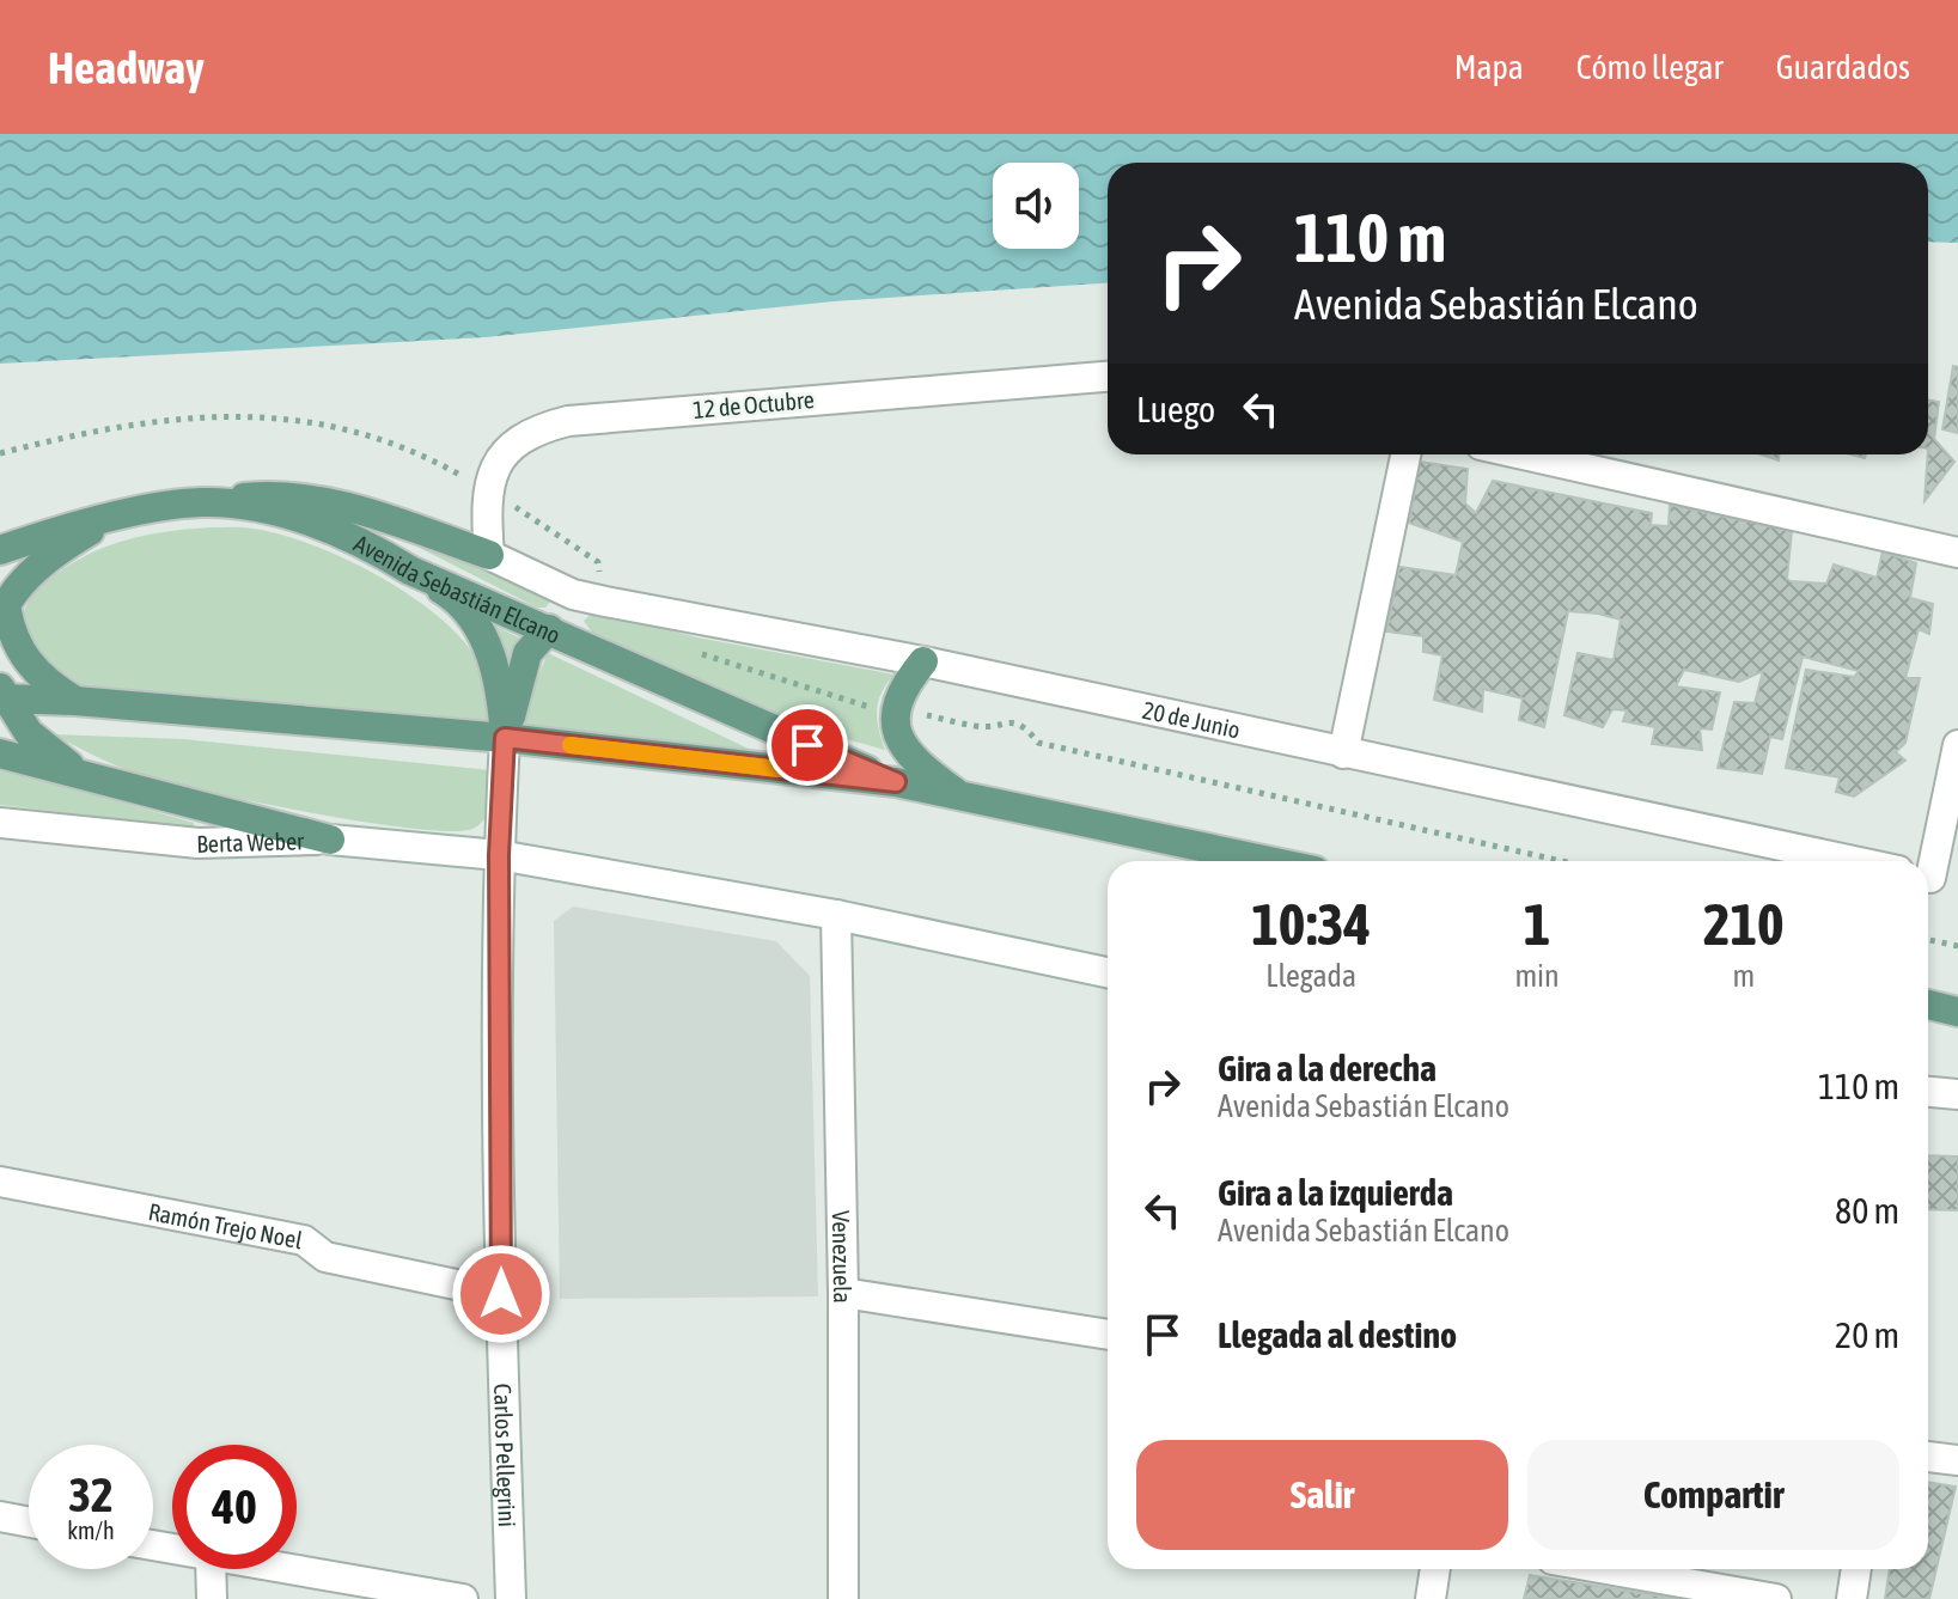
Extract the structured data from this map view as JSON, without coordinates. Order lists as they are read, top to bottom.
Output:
{
  "streets": {
    "main road": ["Avenida Sebastián Elcano"],
    "street": [
      "12 de Octubre",
      "20 de Junio",
      "Berta Weber",
      "Ramón Trejo Noel",
      "Venezuela",
      "Carlos Pellegrini"
    ]
  },
  "crossings": [
    ["12 de Octubre", "20 de Junio"],
    ["Avenida Sebastián Elcano", "Carlos Pellegrini"],
    ["Berta Weber", "Carlos Pellegrini"],
    ["Ramón Trejo Noel", "Carlos Pellegrini"]
  ],
  "page": {
    "header": "Headway",
    "nav": ["Mapa", "Cómo llegar", "Guardados"],
    "turn": ["110 m", "Avenida Sebastián Elcano"],
    "then": "Luego",
    "eta": [
      "10:34",
      "Llegada",
      "1",
      "min",
      "210",
      "m"
    ],
    "list": [
      {
        "name": "Gira a la derecha",
        "note": "Avenida Sebastián Elcano",
        "value": "110 m"
      },
      {
        "name": "Gira a la izquierda",
        "note": "Avenida Sebastián Elcano",
        "value": "80 m"
      },
      {
        "name": "Llegada al destino",
        "value": "20 m"
      }
    ],
    "buttons": ["Salir", "Compartir"],
    "speed": "32 km/h",
    "limit": "40"
  }
}
